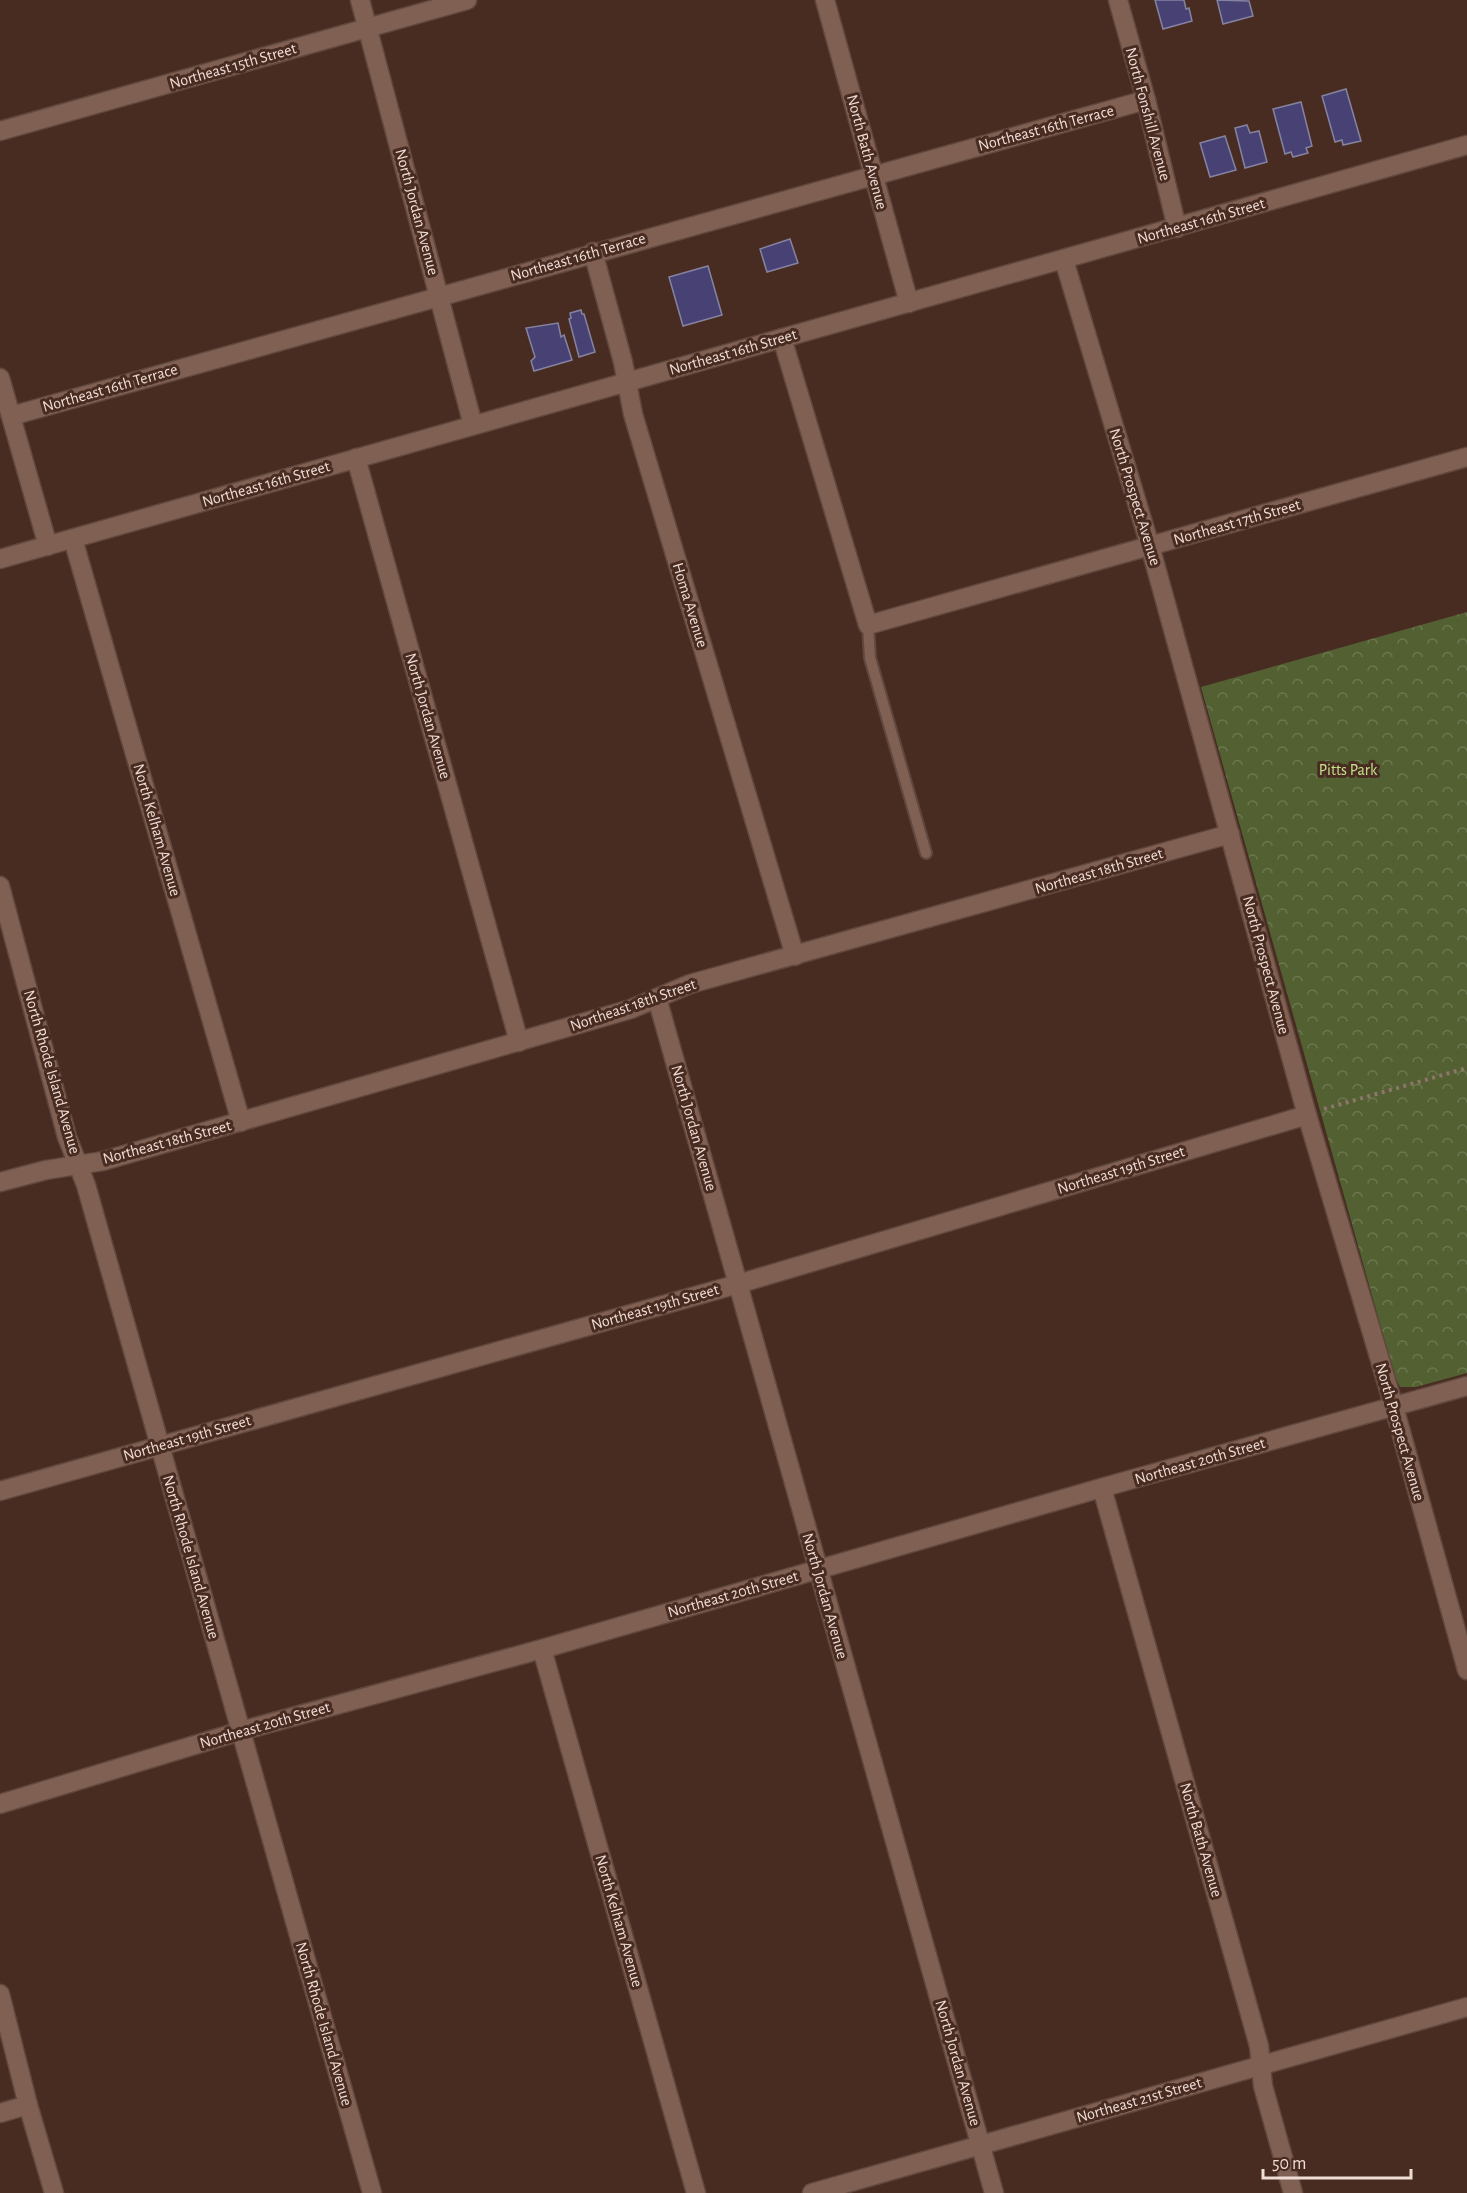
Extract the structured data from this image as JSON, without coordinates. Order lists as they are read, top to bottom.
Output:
{
  "streets": {
    "street": [
      "Northeast 15th Street",
      "North Fonshill Avenue",
      "Northeast 16th Terrace",
      "North Bath Avenue",
      "North Jordan Avenue",
      "Northeast 16th Street",
      "North Prospect Avenue",
      "Northeast 17th Street",
      "Homa Avenue",
      "North Kelham Avenue",
      "Northeast 18th Street",
      "North Rhode Island Avenue",
      "Northeast 19th Street",
      "Northeast 20th Street",
      "Northeast 21st Street"
    ]
  },
  "crossings": [
    ["Northeast 15th Street", "North Jordan Avenue"],
    ["North Fonshill Avenue", "Northeast 16th Terrace"],
    ["North Fonshill Avenue", "Northeast 16th Street"],
    ["Northeast 16th Terrace", "North Bath Avenue"],
    ["Northeast 16th Terrace", "North Jordan Avenue"],
    ["Northeast 16th Terrace", "Homa Avenue"],
    ["North Bath Avenue", "Northeast 16th Street"],
    ["North Bath Avenue", "Northeast 20th Street"],
    ["North Bath Avenue", "Northeast 21st Street"],
    ["North Jordan Avenue", "Northeast 16th Street"],
    ["North Jordan Avenue", "Northeast 18th Street"],
    ["North Jordan Avenue", "Northeast 19th Street"],
    ["North Jordan Avenue", "Northeast 20th Street"],
    ["North Jordan Avenue", "Northeast 21st Street"],
    ["Northeast 16th Street", "North Prospect Avenue"],
    ["Northeast 16th Street", "Homa Avenue"],
    ["Northeast 16th Street", "North Kelham Avenue"],
    ["North Prospect Avenue", "Northeast 17th Street"],
    ["North Prospect Avenue", "Northeast 18th Street"],
    ["North Prospect Avenue", "Northeast 19th Street"],
    ["North Prospect Avenue", "Northeast 20th Street"],
    ["Homa Avenue", "Northeast 18th Street"],
    ["North Kelham Avenue", "Northeast 18th Street"],
    ["North Kelham Avenue", "Northeast 20th Street"],
    ["Northeast 18th Street", "North Rhode Island Avenue"],
    ["North Rhode Island Avenue", "Northeast 19th Street"],
    ["North Rhode Island Avenue", "Northeast 20th Street"]
  ],
  "parks": ["Pitts Park"],
  "scale_bar": "50 m"
}
